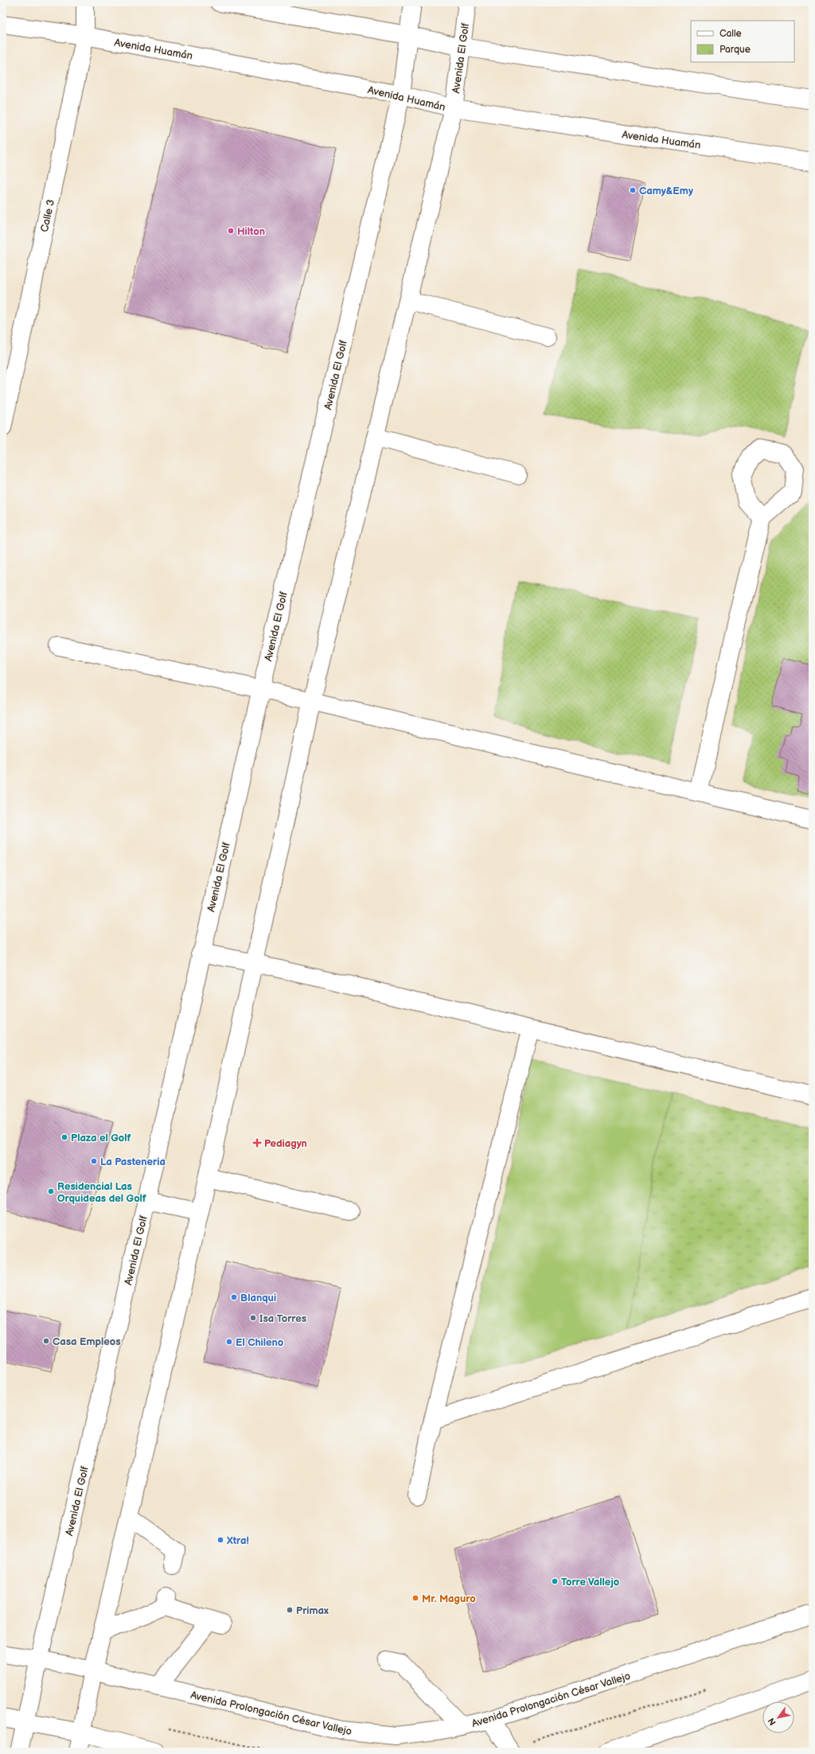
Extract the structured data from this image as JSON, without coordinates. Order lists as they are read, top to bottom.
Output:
{
  "streets": {
    "main road": [
      "Avenida Huamán",
      "Avenida El Golf",
      "Calle 3",
      "Avenida Prolongación César Vallejo"
    ]
  },
  "crossings": [
    ["Avenida Huamán", "Avenida El Golf"],
    ["Avenida Huamán", "Calle 3"],
    ["Avenida El Golf", "Avenida Prolongación César Vallejo"]
  ],
  "places": {
    "other": [
      "Camy&Emy",
      "Hilton",
      "Plaza el Golf",
      "La Pasteneria",
      "Residencial Las Orquideas del Golf",
      "Blanqui",
      "Isa Torres",
      "Casa Empleos",
      "El Chileno",
      "Xtra!",
      "Torre Vallejo",
      "Mr. Maguro",
      "Primax"
    ],
    "health": ["Pediagyn"]
  },
  "legend": ["Calle", "Parque"],
  "north": "bottom left"
}
